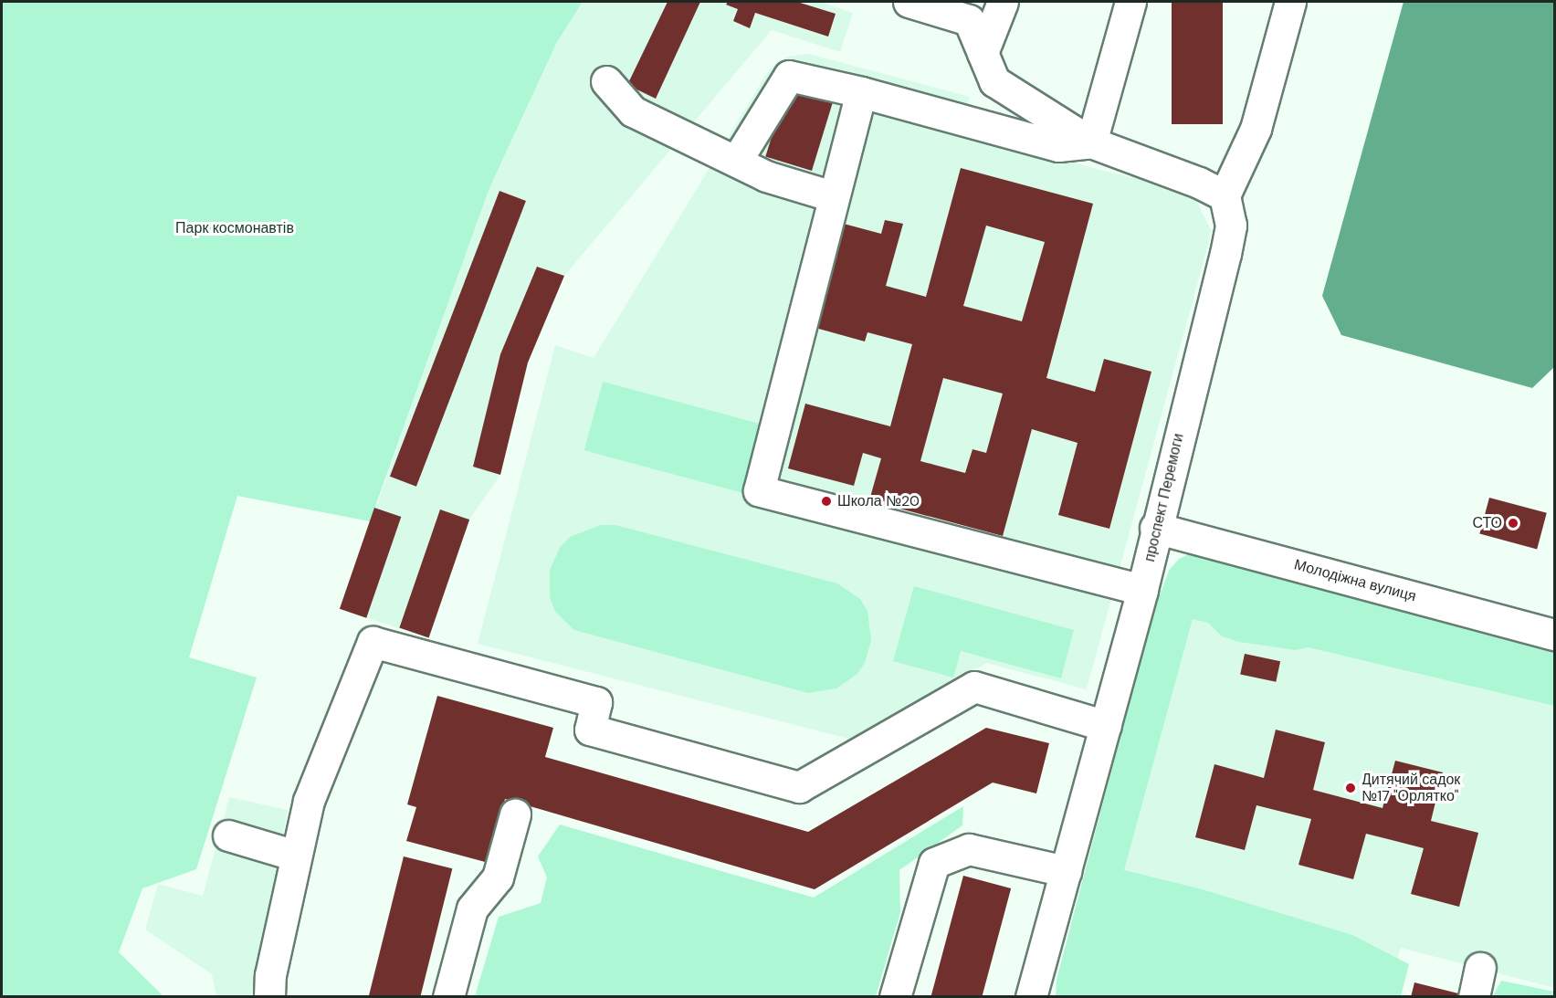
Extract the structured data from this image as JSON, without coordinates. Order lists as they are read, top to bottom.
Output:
{
  "streets": {
    "street": ["проспект Перемоги", "Молодіжна вулиця"]
  },
  "crossings": [
    ["проспект Перемоги", "Молодіжна вулиця"]
  ],
  "parks": ["Парк космонавтів"],
  "places": ["Школа №20", "СТО", "Дитячий садок №17 \"Орлятко\""]
}
